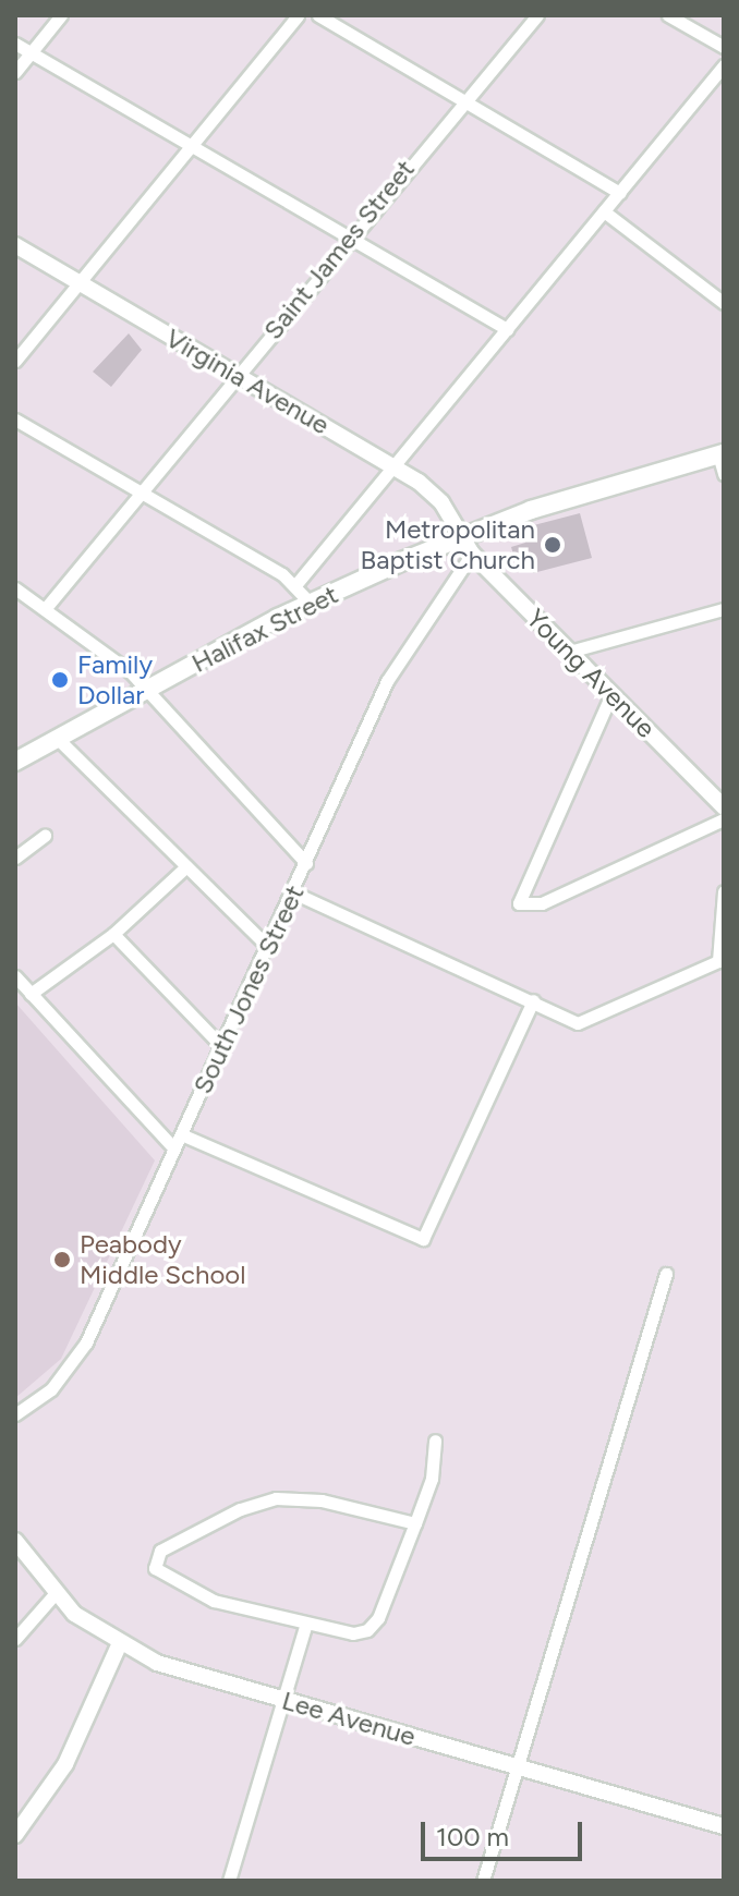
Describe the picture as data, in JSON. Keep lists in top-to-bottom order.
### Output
{
  "streets": {
    "main road": ["Halifax Street"],
    "street": [
      "Saint James Street",
      "Virginia Avenue",
      "Young Avenue",
      "South Jones Street",
      "Lee Avenue"
    ]
  },
  "crossings": [
    ["Saint James Street", "Virginia Avenue"],
    ["Virginia Avenue", "Halifax Street"],
    ["Virginia Avenue", "Young Avenue"],
    ["Halifax Street", "Young Avenue"],
    ["Young Avenue", "South Jones Street"]
  ],
  "places": ["Metropolitan Baptist Church", "Family Dollar", "Peabody Middle School"],
  "scale_bar": "100 m"
}
